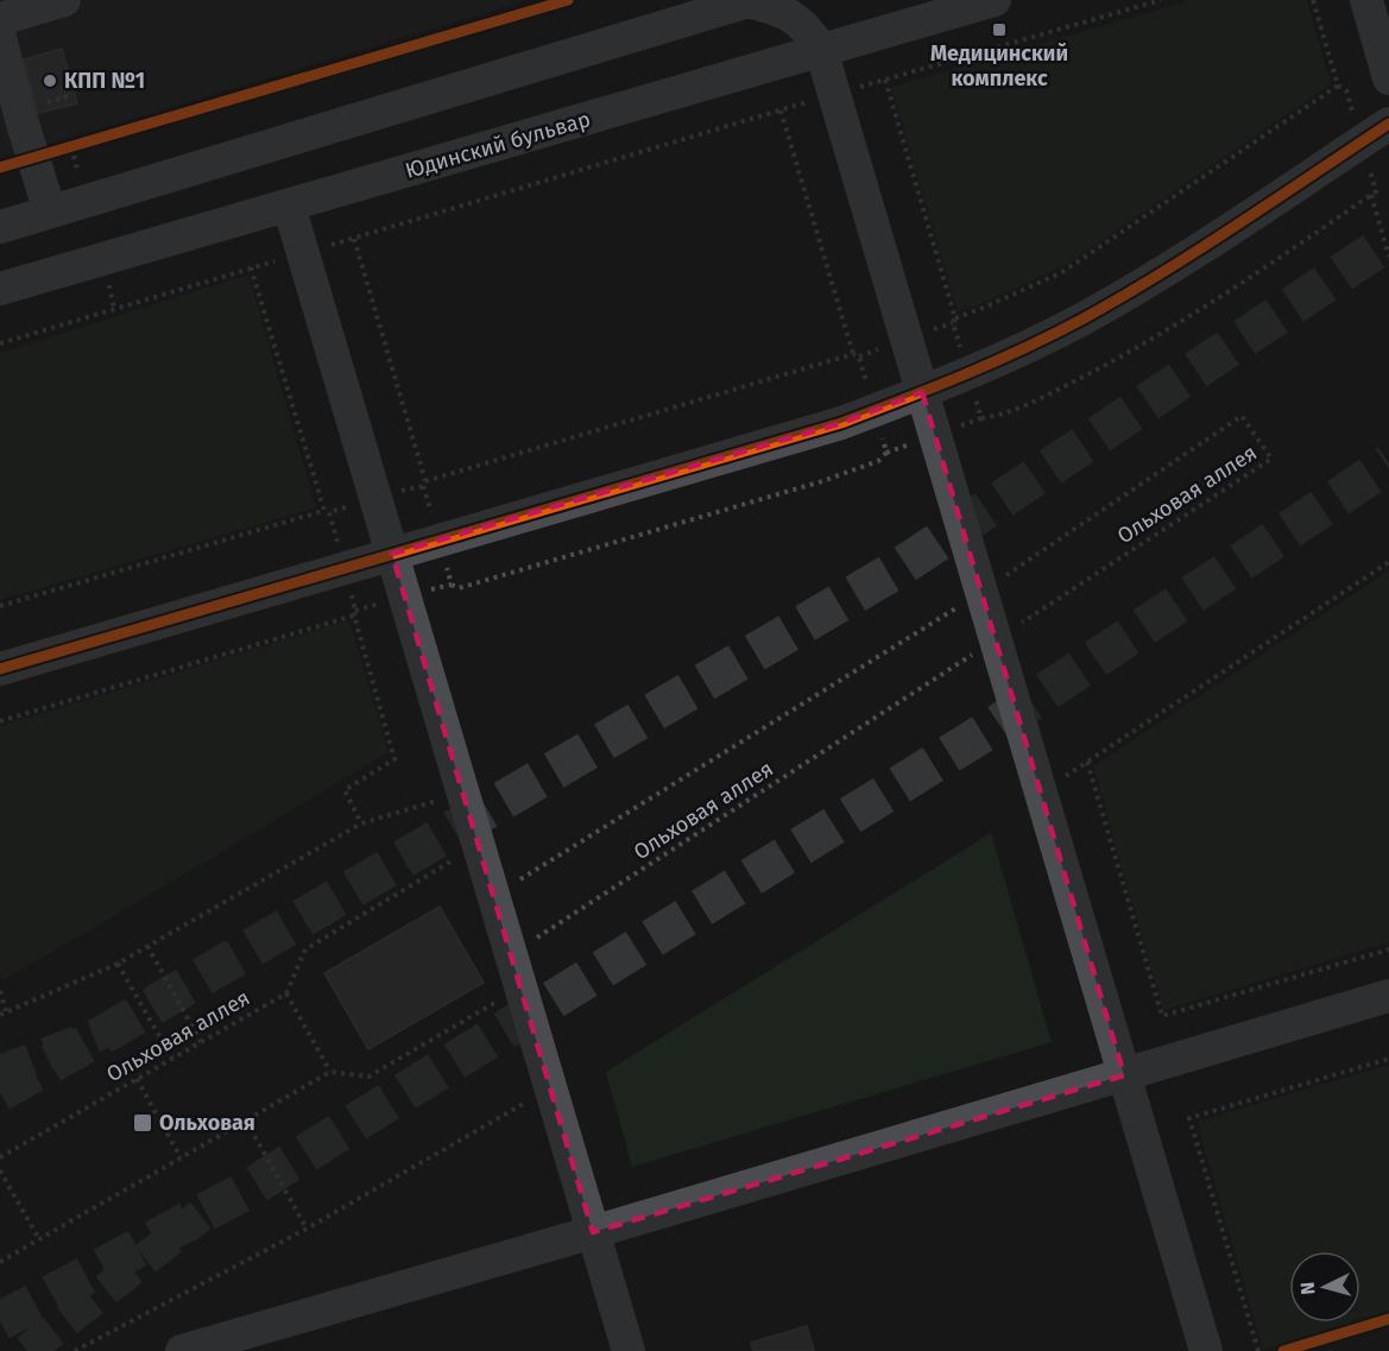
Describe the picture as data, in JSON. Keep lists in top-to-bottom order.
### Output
{
  "streets": {
    "street": ["Юдинский бульвар"],
    "path": ["Ольховая аллея"]
  },
  "places": {
    "transit": ["Медицинский комплекс", "Ольховая"],
    "other": ["КПП №1"]
  },
  "north": "left"
}
